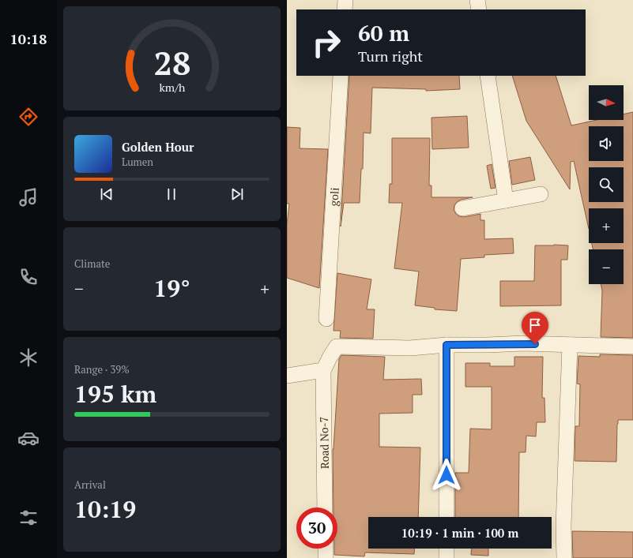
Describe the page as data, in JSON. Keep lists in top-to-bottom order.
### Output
{
  "streets": {
    "street": ["goli", "Road No-7"]
  },
  "north": "right",
  "page": {
    "tabs": "10:18",
    "turn": ["60 m", "Turn right"],
    "map_buttons": ["+", "−"],
    "song": ["Golden Hour", "Lumen"],
    "tile": [
      "Climate",
      ["Range · 39%", "195 km"],
      ["Arrival", "10:19"]
    ],
    "heat": ["−", "19°", "+"],
    "limit": "30",
    "trip": "10:19 · 1 min · 100 m",
    "gauge": ["28", "km/h"]
  }
}
